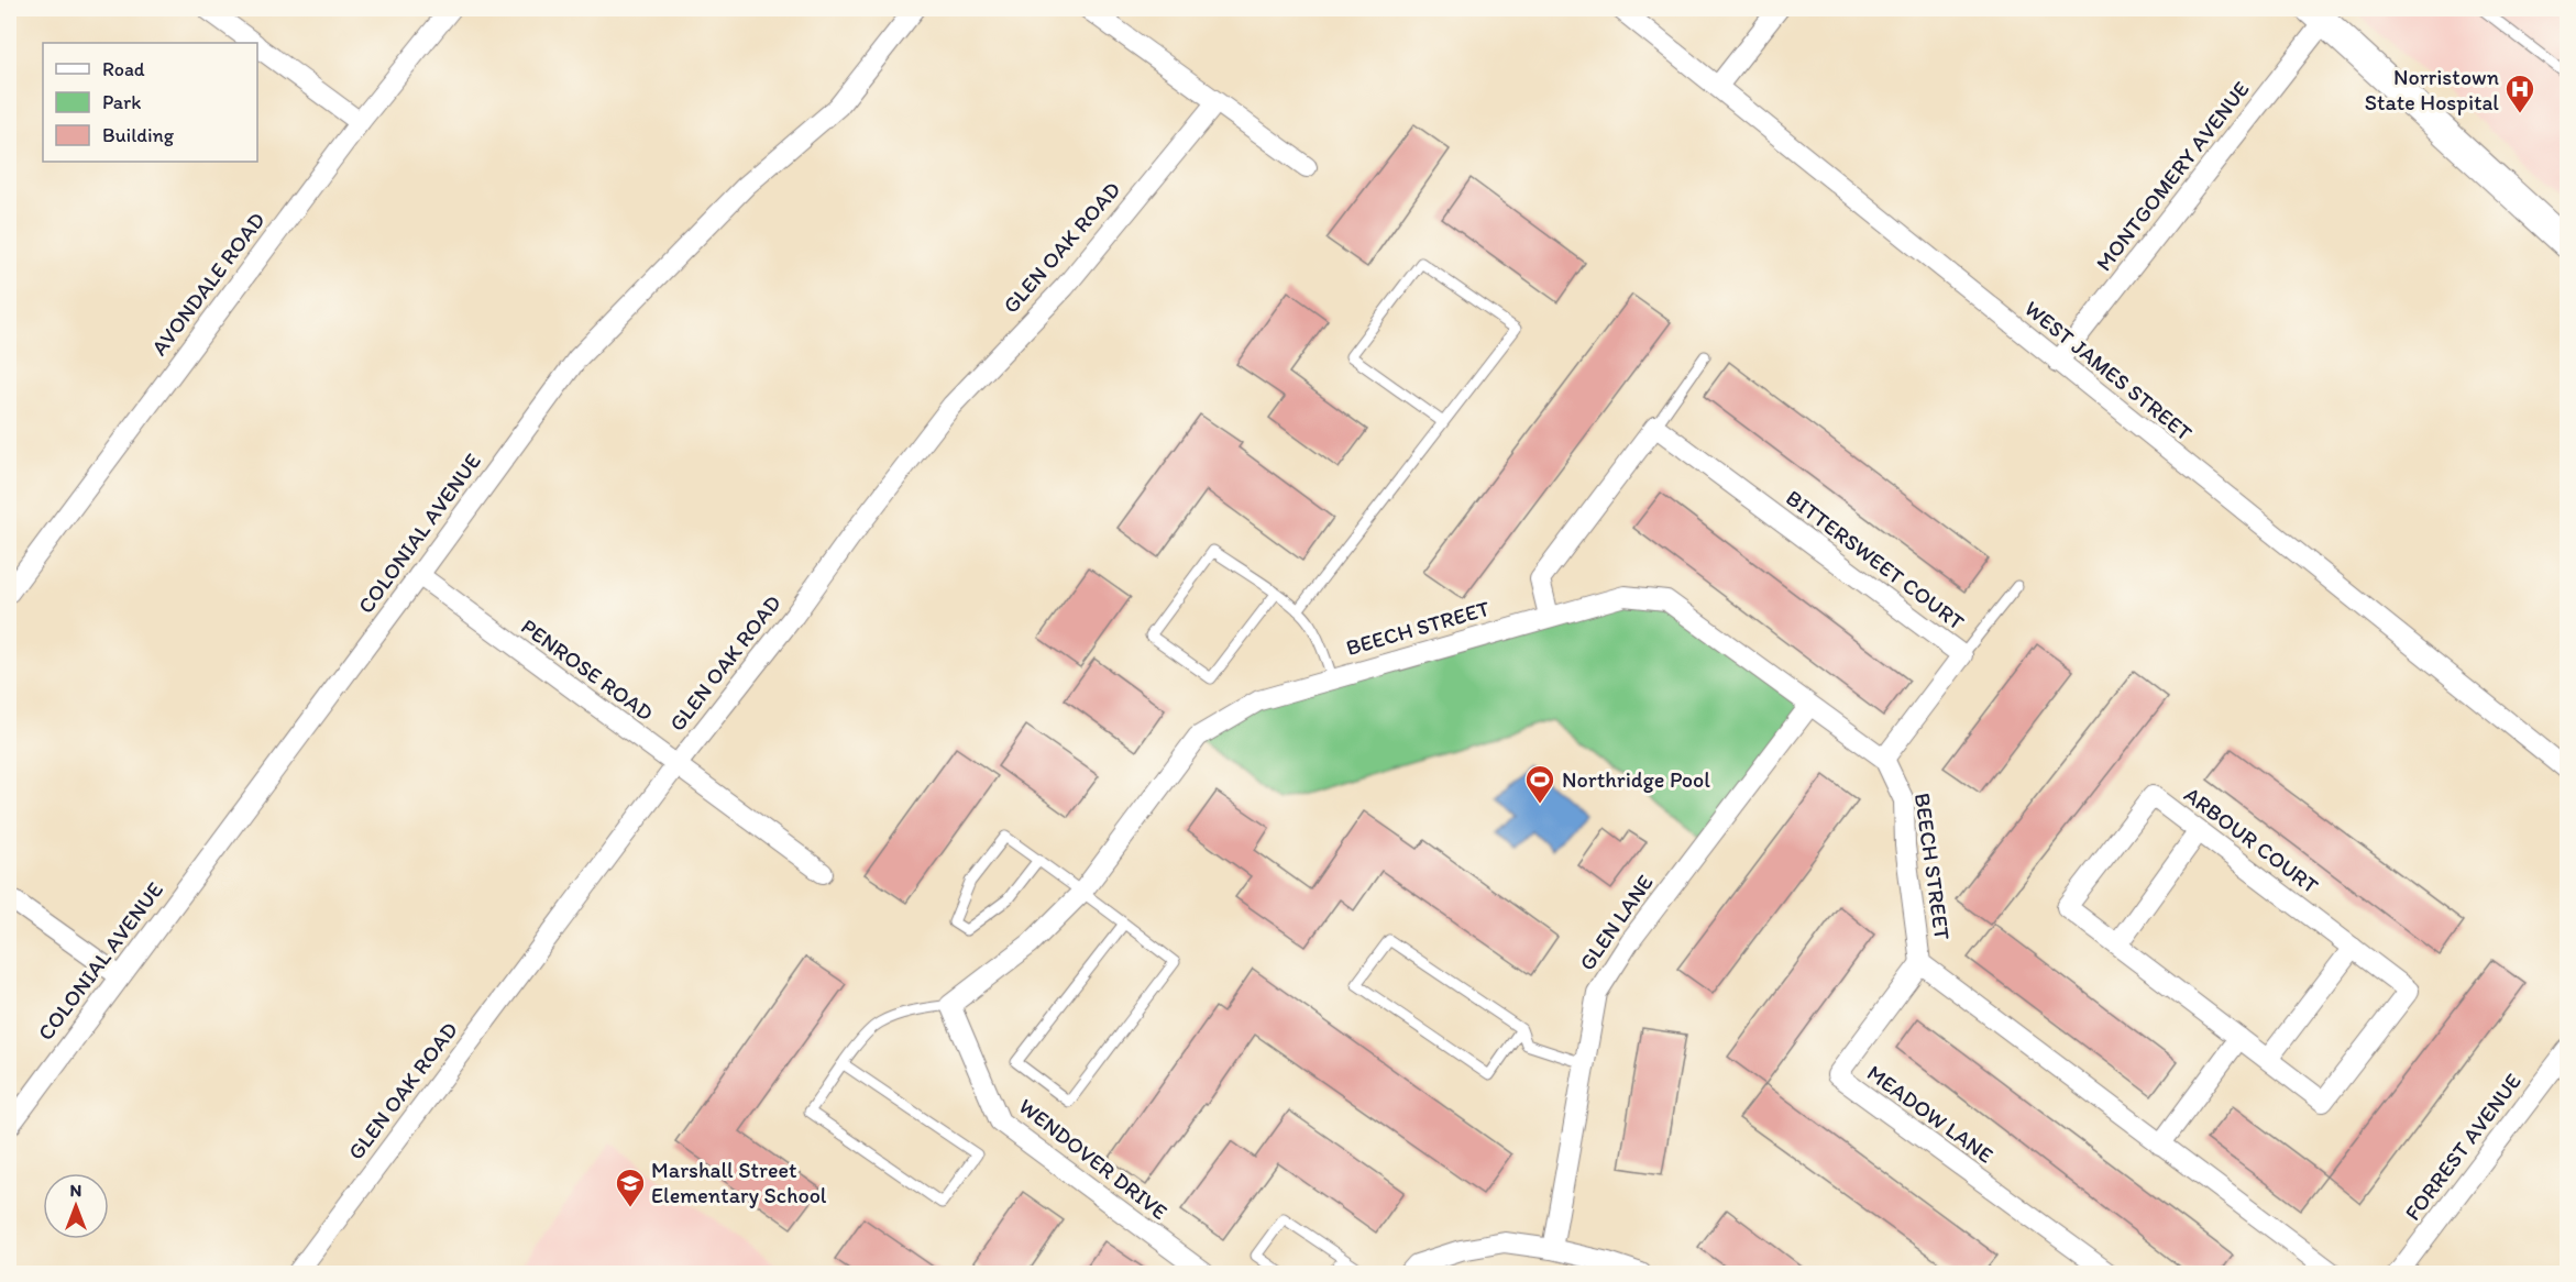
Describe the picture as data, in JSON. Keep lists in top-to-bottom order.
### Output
{
  "streets": {
    "street": [
      "MONTGOMERY AVENUE",
      "GLEN OAK ROAD",
      "AVONDALE ROAD",
      "WEST JAMES STREET",
      "COLONIAL AVENUE",
      "BITTERSWEET COURT",
      "BEECH STREET",
      "PENROSE ROAD",
      "ARBOUR COURT",
      "GLEN LANE",
      "MEADOW LANE",
      "FORREST AVENUE",
      "WENDOVER DRIVE"
    ]
  },
  "crossings": [
    ["MONTGOMERY AVENUE", "WEST JAMES STREET"],
    ["GLEN OAK ROAD", "PENROSE ROAD"],
    ["COLONIAL AVENUE", "PENROSE ROAD"],
    ["BITTERSWEET COURT", "BEECH STREET"],
    ["BEECH STREET", "GLEN LANE"],
    ["BEECH STREET", "MEADOW LANE"]
  ],
  "places": {
    "hospital": ["Norristown State Hospital"],
    "sports": ["Northridge Pool"],
    "school or university": ["Marshall Street Elementary School"]
  },
  "legend": ["Road", "Park", "Building"],
  "north": "top"
}
